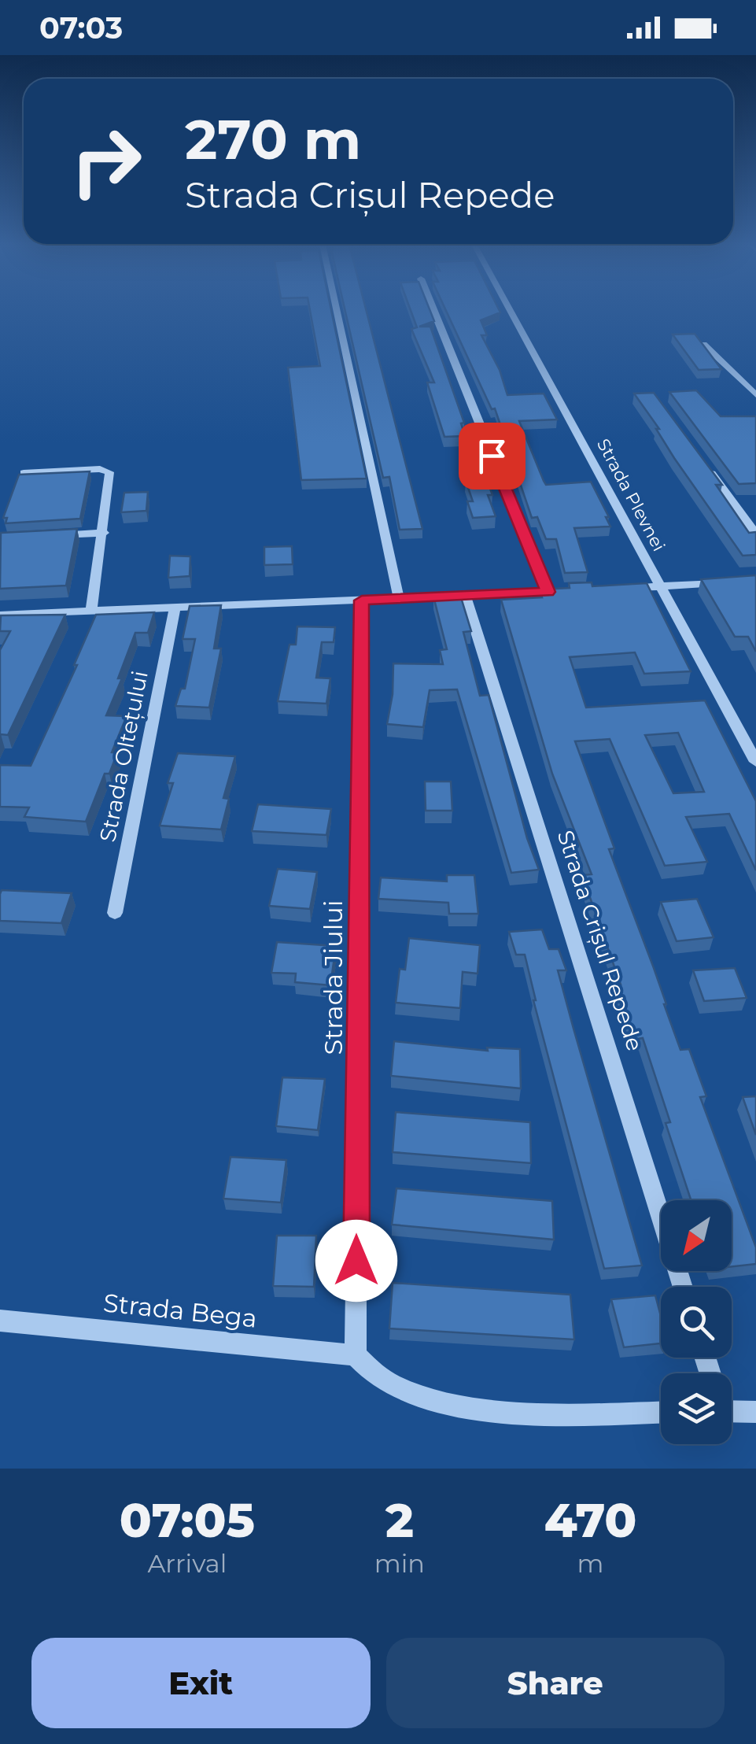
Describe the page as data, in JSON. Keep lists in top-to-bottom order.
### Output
{
  "streets": {
    "street": [
      "Strada Plevnei",
      "Strada Oltețului",
      "Strada Crișul Repede",
      "Strada Jiului",
      "Strada Bega"
    ]
  },
  "crossings": [
    ["Strada Jiului", "Strada Bega"]
  ],
  "north": "bottom left",
  "page": {
    "status": "07:03",
    "turn": ["270 m", "Strada Crișul Repede"],
    "eta": [
      "07:05",
      "Arrival",
      "2",
      "min",
      "470",
      "m"
    ],
    "buttons": ["Exit", "Share"]
  }
}
